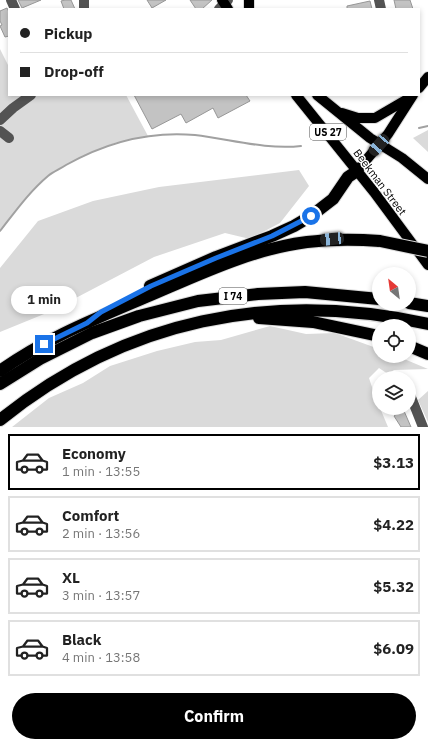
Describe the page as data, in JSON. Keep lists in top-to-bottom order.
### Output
{
  "streets": {
    "highway": ["I 74"],
    "main road": ["US 27", "Beekman Street"]
  },
  "north": "top left",
  "page": {
    "banner": ["Pickup", "Drop-off"],
    "bubble": "1 min",
    "list": [
      {
        "name": "Economy",
        "note": "1 min · 13:55",
        "value": "$3.13"
      },
      {
        "name": "Comfort",
        "note": "2 min · 13:56",
        "value": "$4.22"
      },
      {
        "name": "XL",
        "note": "3 min · 13:57",
        "value": "$5.32"
      },
      {
        "name": "Black",
        "note": "4 min · 13:58",
        "value": "$6.09"
      }
    ],
    "buttons": "Confirm"
  }
}
